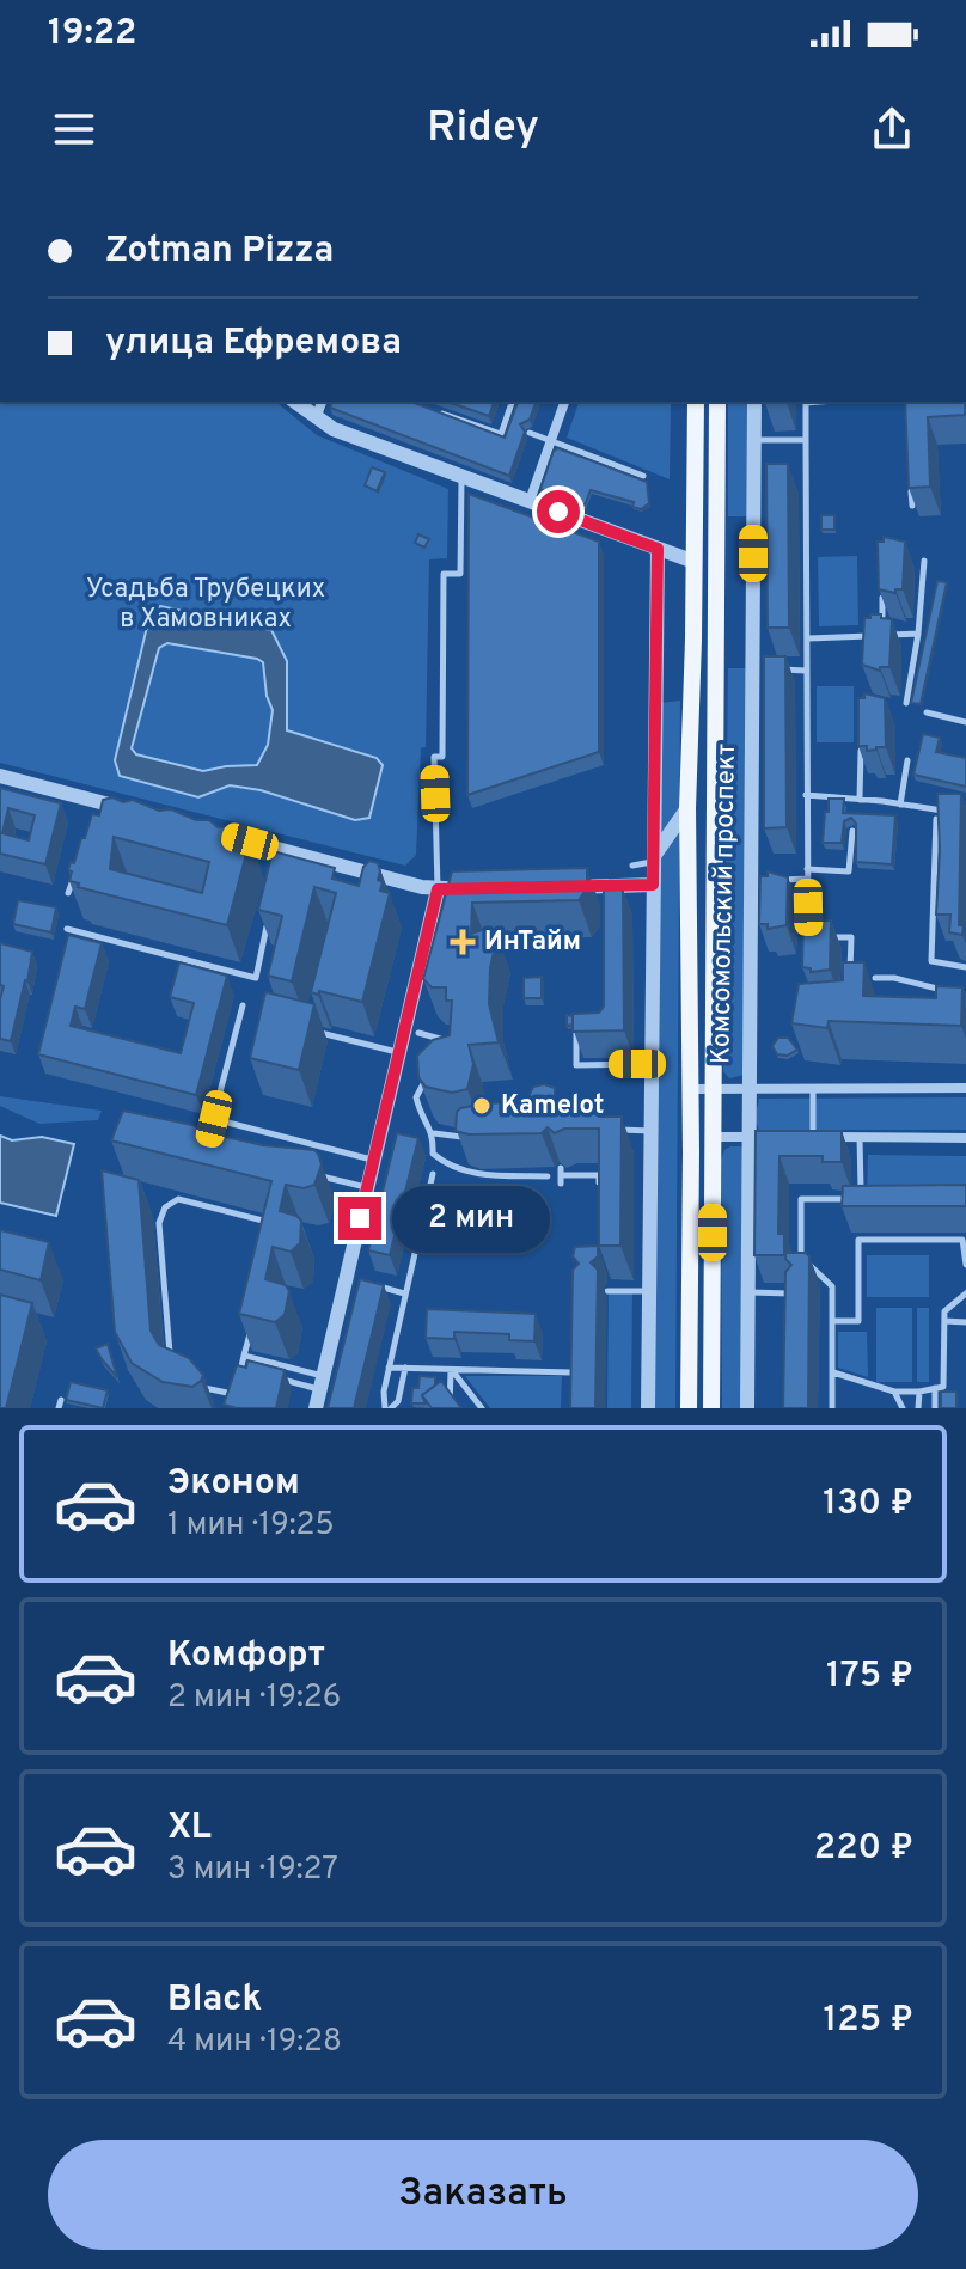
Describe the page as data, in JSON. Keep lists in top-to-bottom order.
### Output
{
  "streets": {
    "main road": ["Комсомольский проспект"]
  },
  "parks": ["Усадьба Трубецких в Хамовниках"],
  "places": {
    "health": ["ИнТайм"],
    "other": ["Kamelot"]
  },
  "page": {
    "status": "19:22",
    "header": "Ridey",
    "banner": ["Zotman Pizza", "улица Ефремова"],
    "bubble": "2 мин",
    "list": [
      {
        "name": "Эконом",
        "note": "1 мин · 19:25",
        "value": "130 ₽"
      },
      {
        "name": "Комфорт",
        "note": "2 мин · 19:26",
        "value": "175 ₽"
      },
      {
        "name": "XL",
        "note": "3 мин · 19:27",
        "value": "220 ₽"
      },
      {
        "name": "Black",
        "note": "4 мин · 19:28",
        "value": "125 ₽"
      }
    ],
    "buttons": "Заказать"
  }
}
